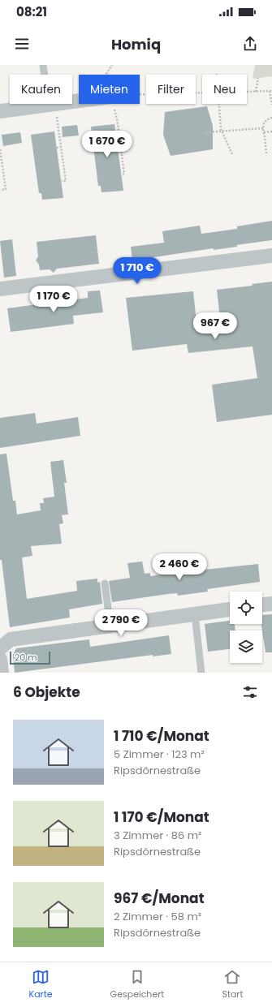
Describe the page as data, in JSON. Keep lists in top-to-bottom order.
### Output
{
  "scale_bar": "20 m",
  "page": {
    "status": "08:21",
    "header": "Homiq",
    "chip": [
      "Kaufen",
      "Mieten",
      "Filter",
      "Neu"
    ],
    "price": [
      "1 670 €",
      "1 710 €",
      "1 170 €",
      "967 €",
      "2 460 €",
      "2 790 €"
    ],
    "scale": "20 m",
    "heading": "6 Objekte",
    "list": [
      {
        "name": "1 710 €/Monat",
        "note": "5 Zimmer · 123 m² · Ripsdörnestraße"
      },
      {
        "name": "1 170 €/Monat",
        "note": "3 Zimmer · 86 m² · Ripsdörnestraße"
      },
      {
        "name": "967 €/Monat",
        "note": "2 Zimmer · 58 m² · Ripsdörnestraße"
      }
    ],
    "tabs": ["Karte", "Gespeichert", "Start"]
  }
}
